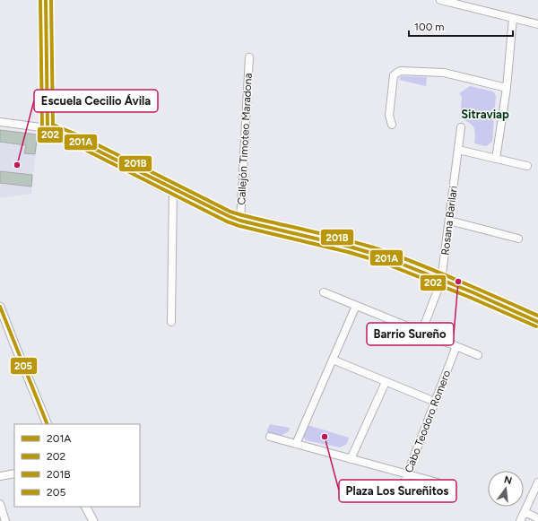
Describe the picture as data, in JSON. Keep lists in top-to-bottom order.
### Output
{
  "streets": {
    "street": ["Callejón Timoteo Maradona", "Rosana Barilari", "Cabo Teodoro Romero"]
  },
  "districts": ["Sitraviap"],
  "places": ["Escuela Cecilio Ávila", "Barrio Sureño", "Plaza Los Sureñitos"],
  "lines": [
    "transit line 201A",
    "transit line 202",
    "transit line 201B",
    "transit line 205"
  ],
  "legend": [
    "201A",
    "202",
    "201B",
    "205"
  ],
  "scale_bar": "100 m",
  "north": "top"
}
